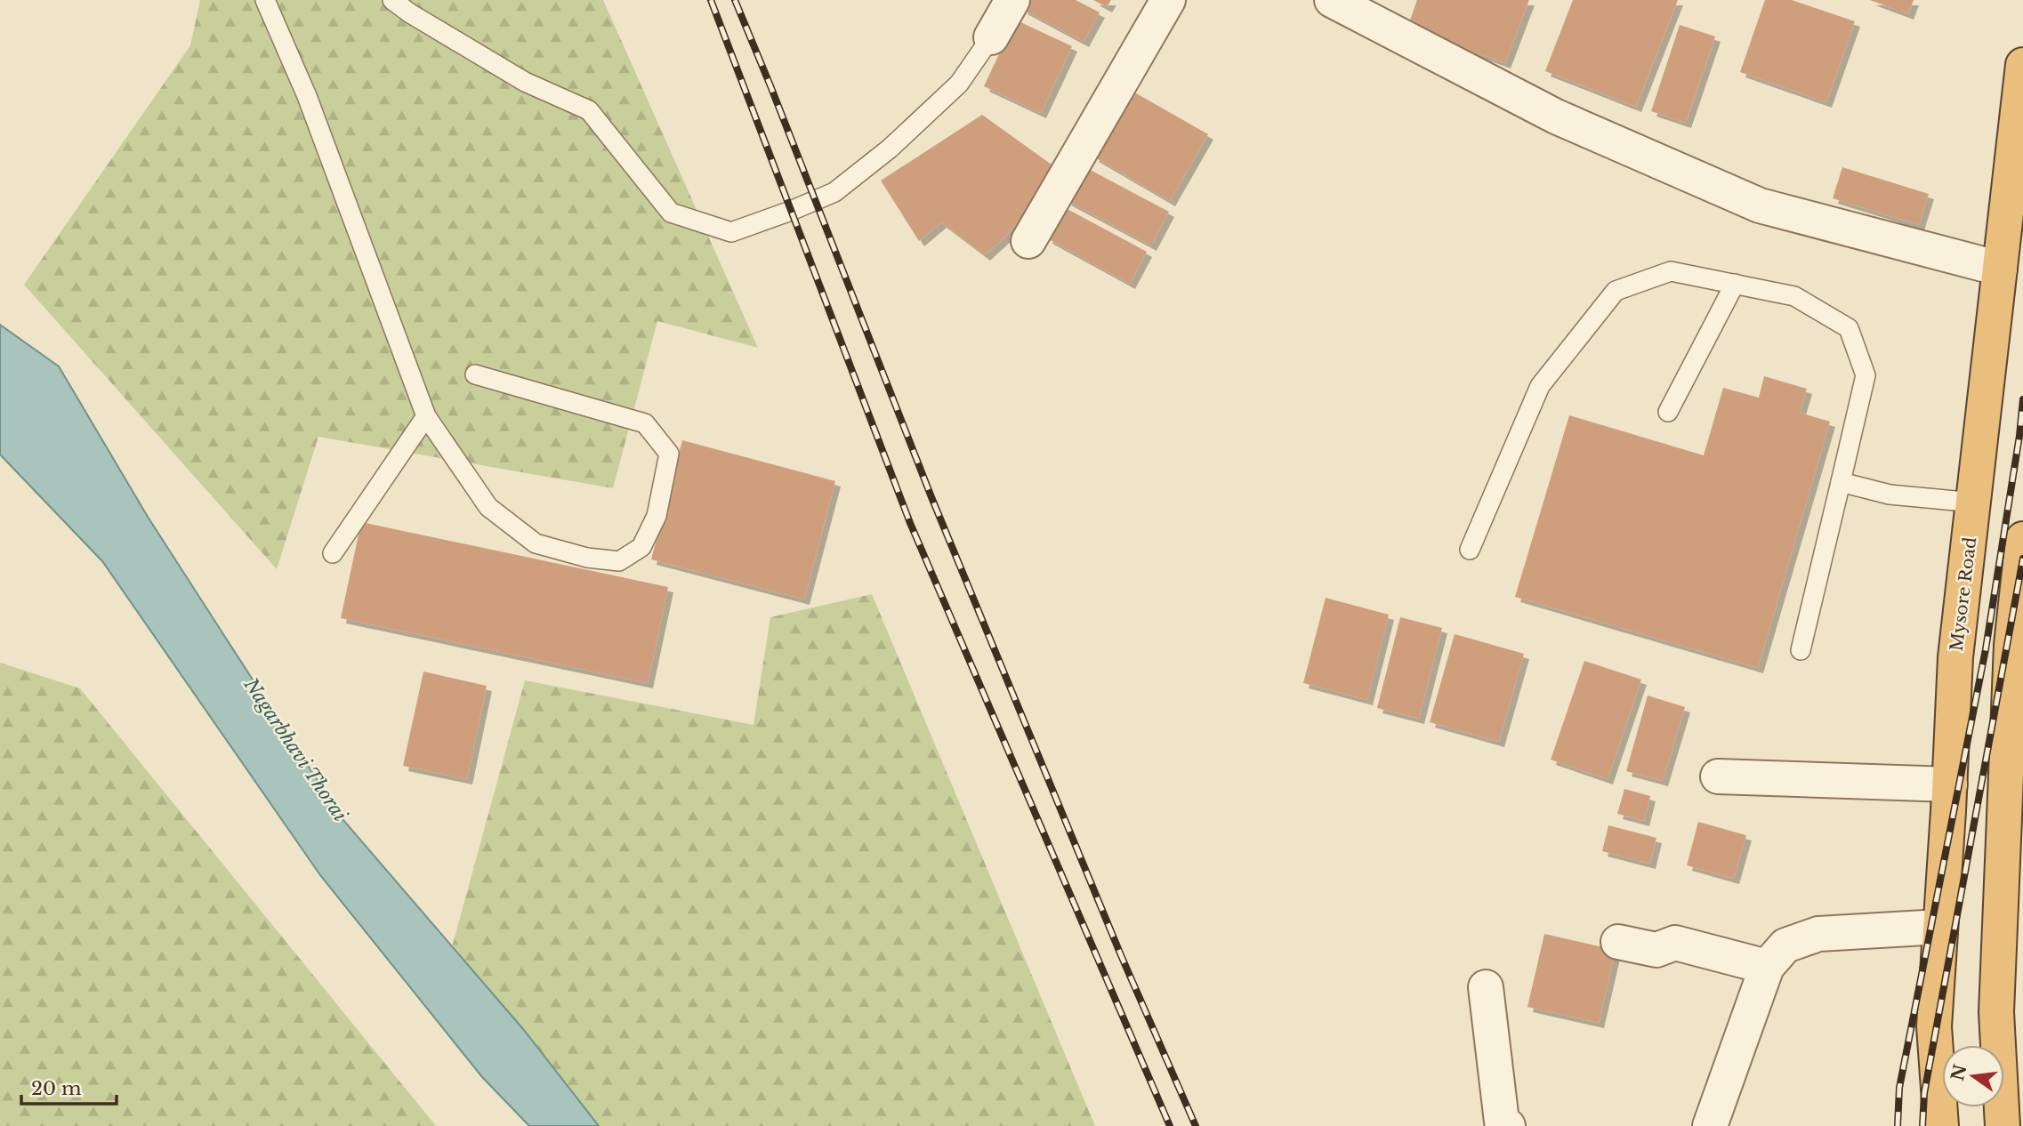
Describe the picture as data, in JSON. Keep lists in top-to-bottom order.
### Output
{
  "streets": {
    "highway": ["Mysore Road"]
  },
  "water": ["Nagarbhavi Thorai"],
  "scale_bar": "20 m",
  "north": "left"
}
